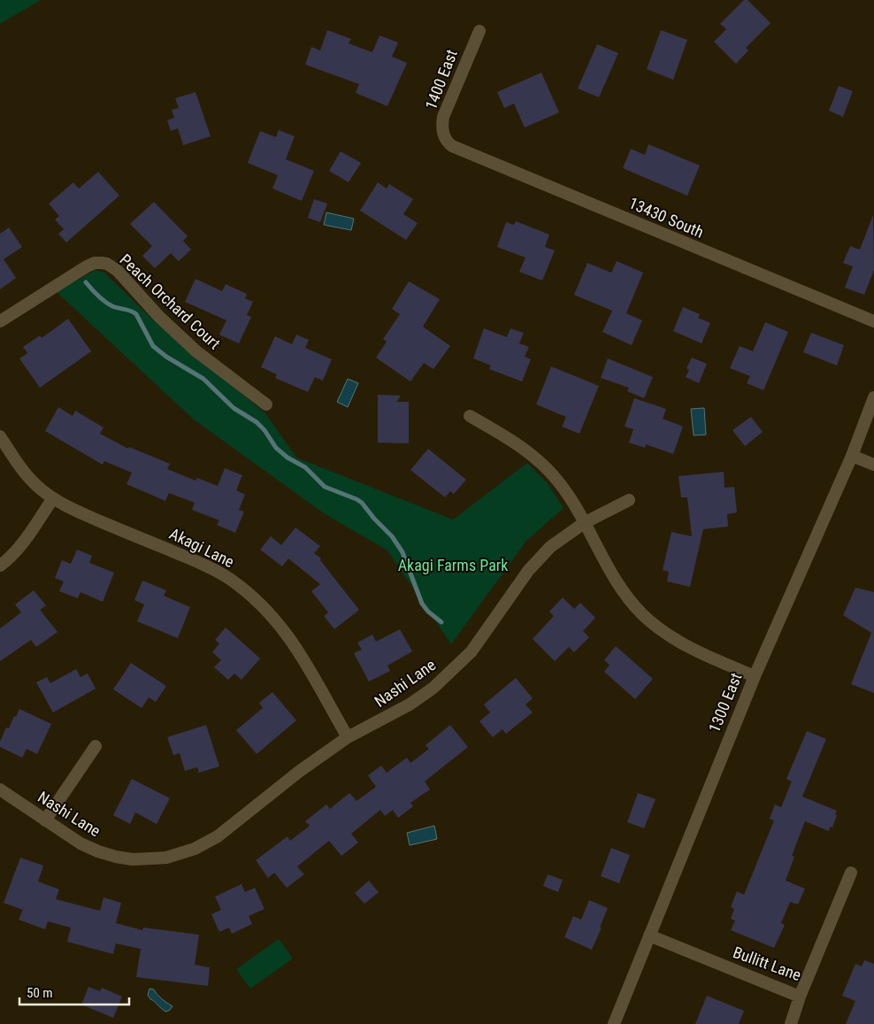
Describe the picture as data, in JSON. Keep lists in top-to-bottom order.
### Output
{
  "streets": {
    "street": [
      "1400 East",
      "13430 South",
      "Peach Orchard Court",
      "Akagi Lane",
      "Nashi Lane",
      "1300 East",
      "Bullitt Lane"
    ]
  },
  "crossings": [
    ["1400 East", "13430 South"],
    ["Akagi Lane", "Nashi Lane"],
    ["1300 East", "Bullitt Lane"]
  ],
  "parks": ["Akagi Farms Park"],
  "scale_bar": "50 m"
}
